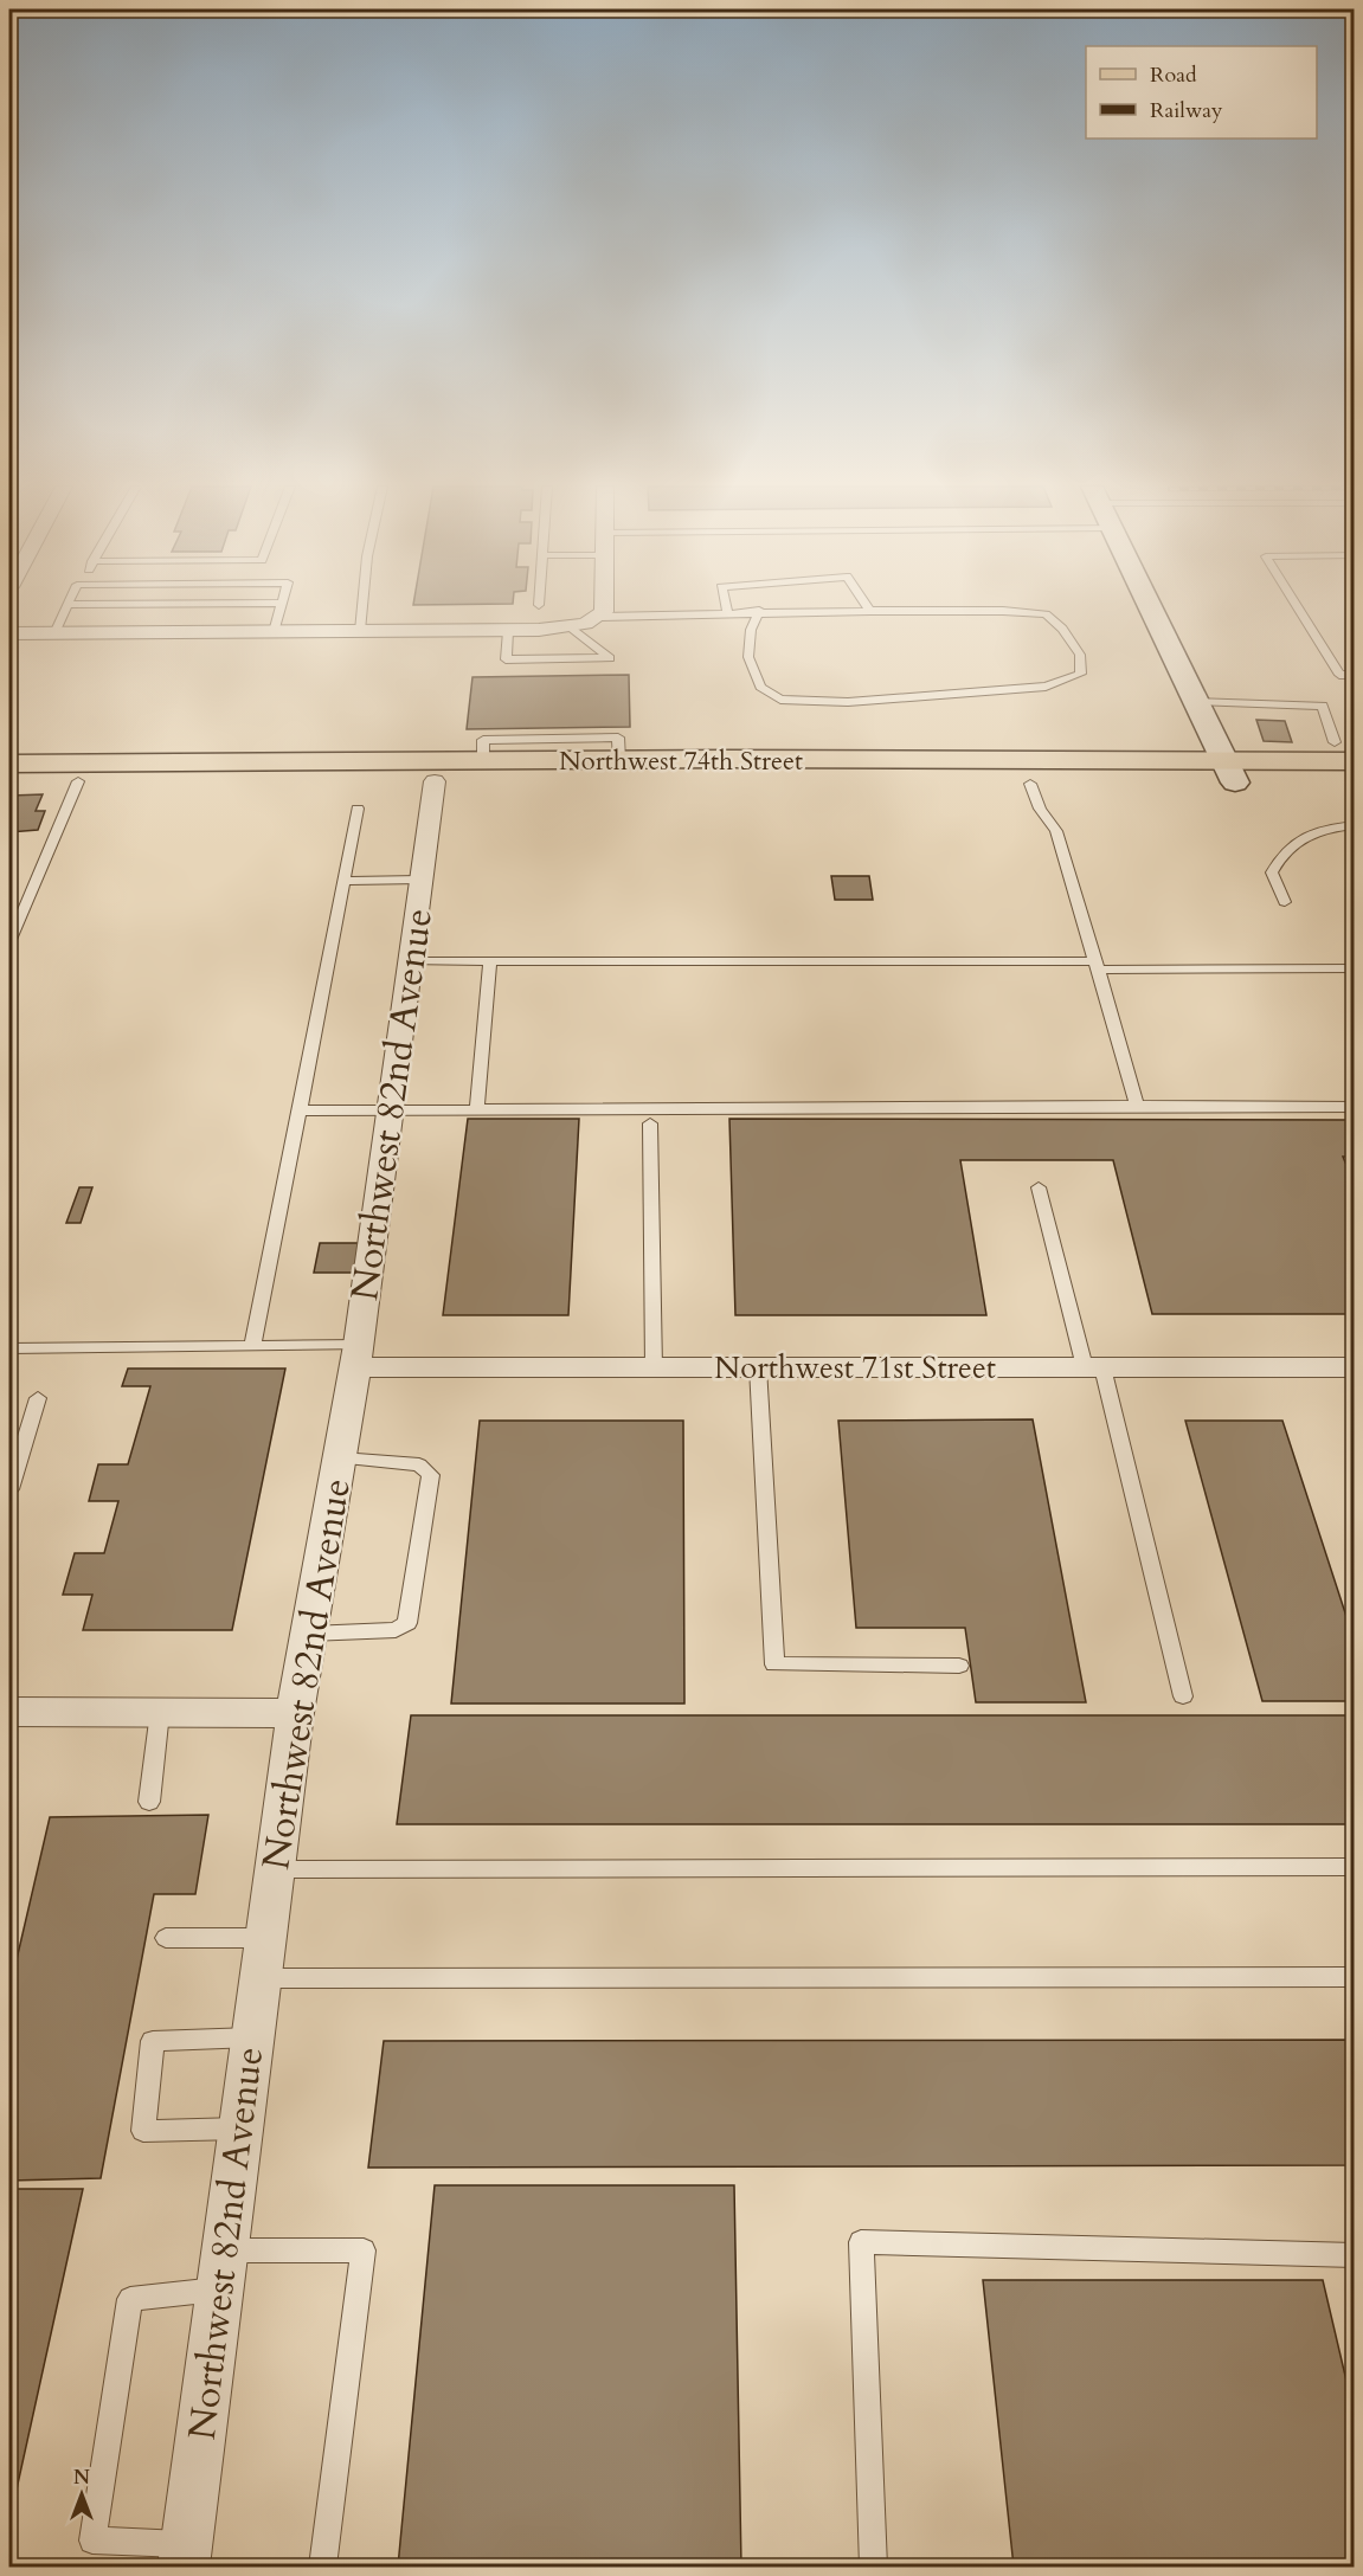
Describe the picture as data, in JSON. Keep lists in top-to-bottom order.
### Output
{
  "streets": {
    "main road": ["Northwest 74th Street"],
    "street": ["Northwest 82nd Avenue", "Northwest 71st Street"]
  },
  "crossings": [
    ["Northwest 74th Street", "Northwest 82nd Avenue"],
    ["Northwest 82nd Avenue", "Northwest 71st Street"]
  ],
  "legend": ["Road", "Railway"],
  "north": "top"
}
